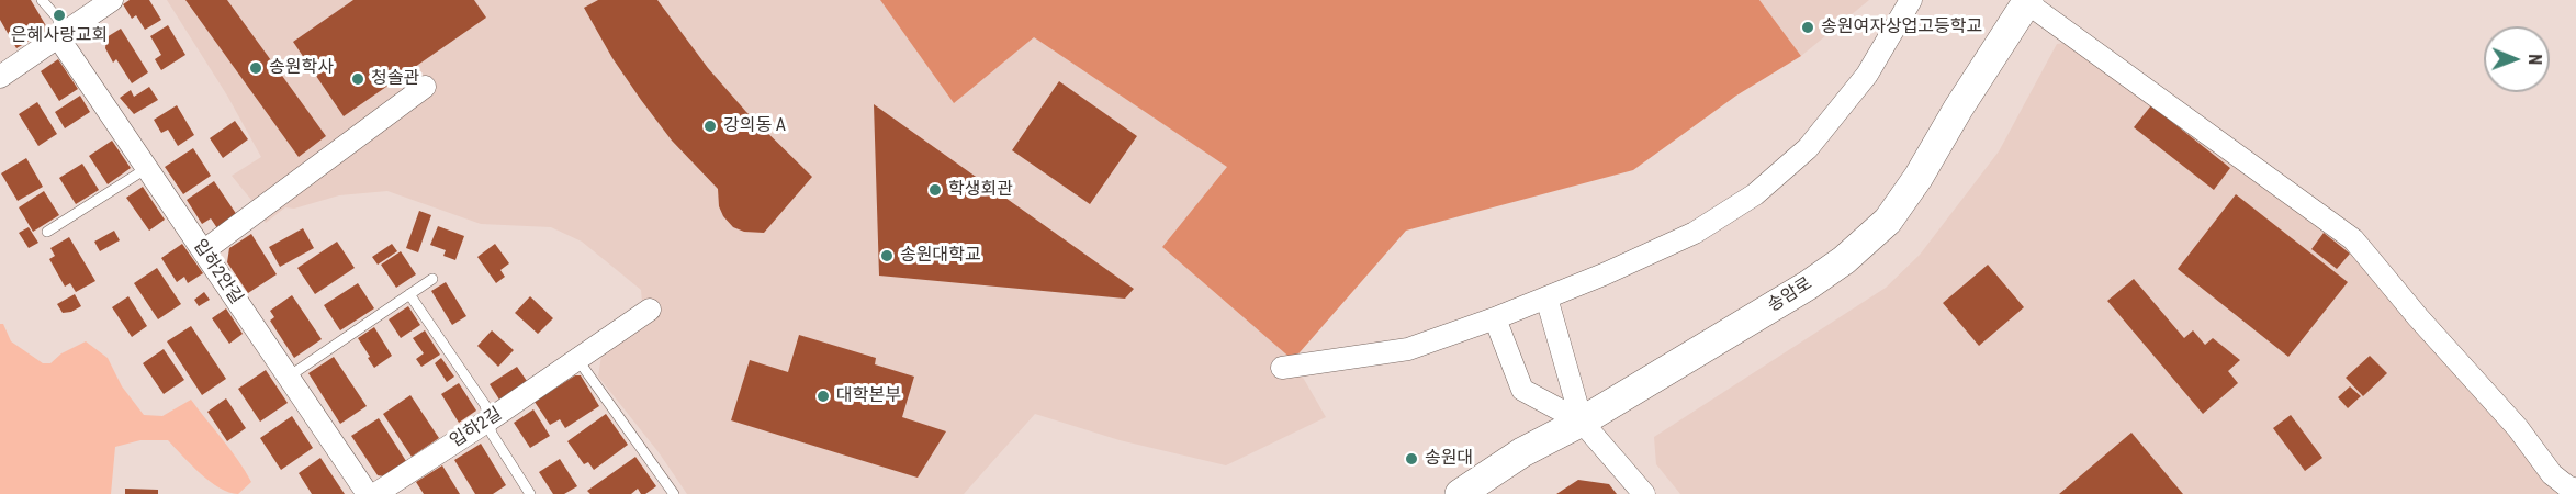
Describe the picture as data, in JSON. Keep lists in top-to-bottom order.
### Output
{
  "streets": {
    "main road": ["송암로"],
    "street": ["입하2안길", "입하2길"]
  },
  "places": [
    "은혜사랑교회",
    "송원여자상업고등학교",
    "송원학사",
    "청솔관",
    "강의동 A",
    "학생회관",
    "송원대학교",
    "대학본부",
    "송원대"
  ],
  "north": "right"
}
